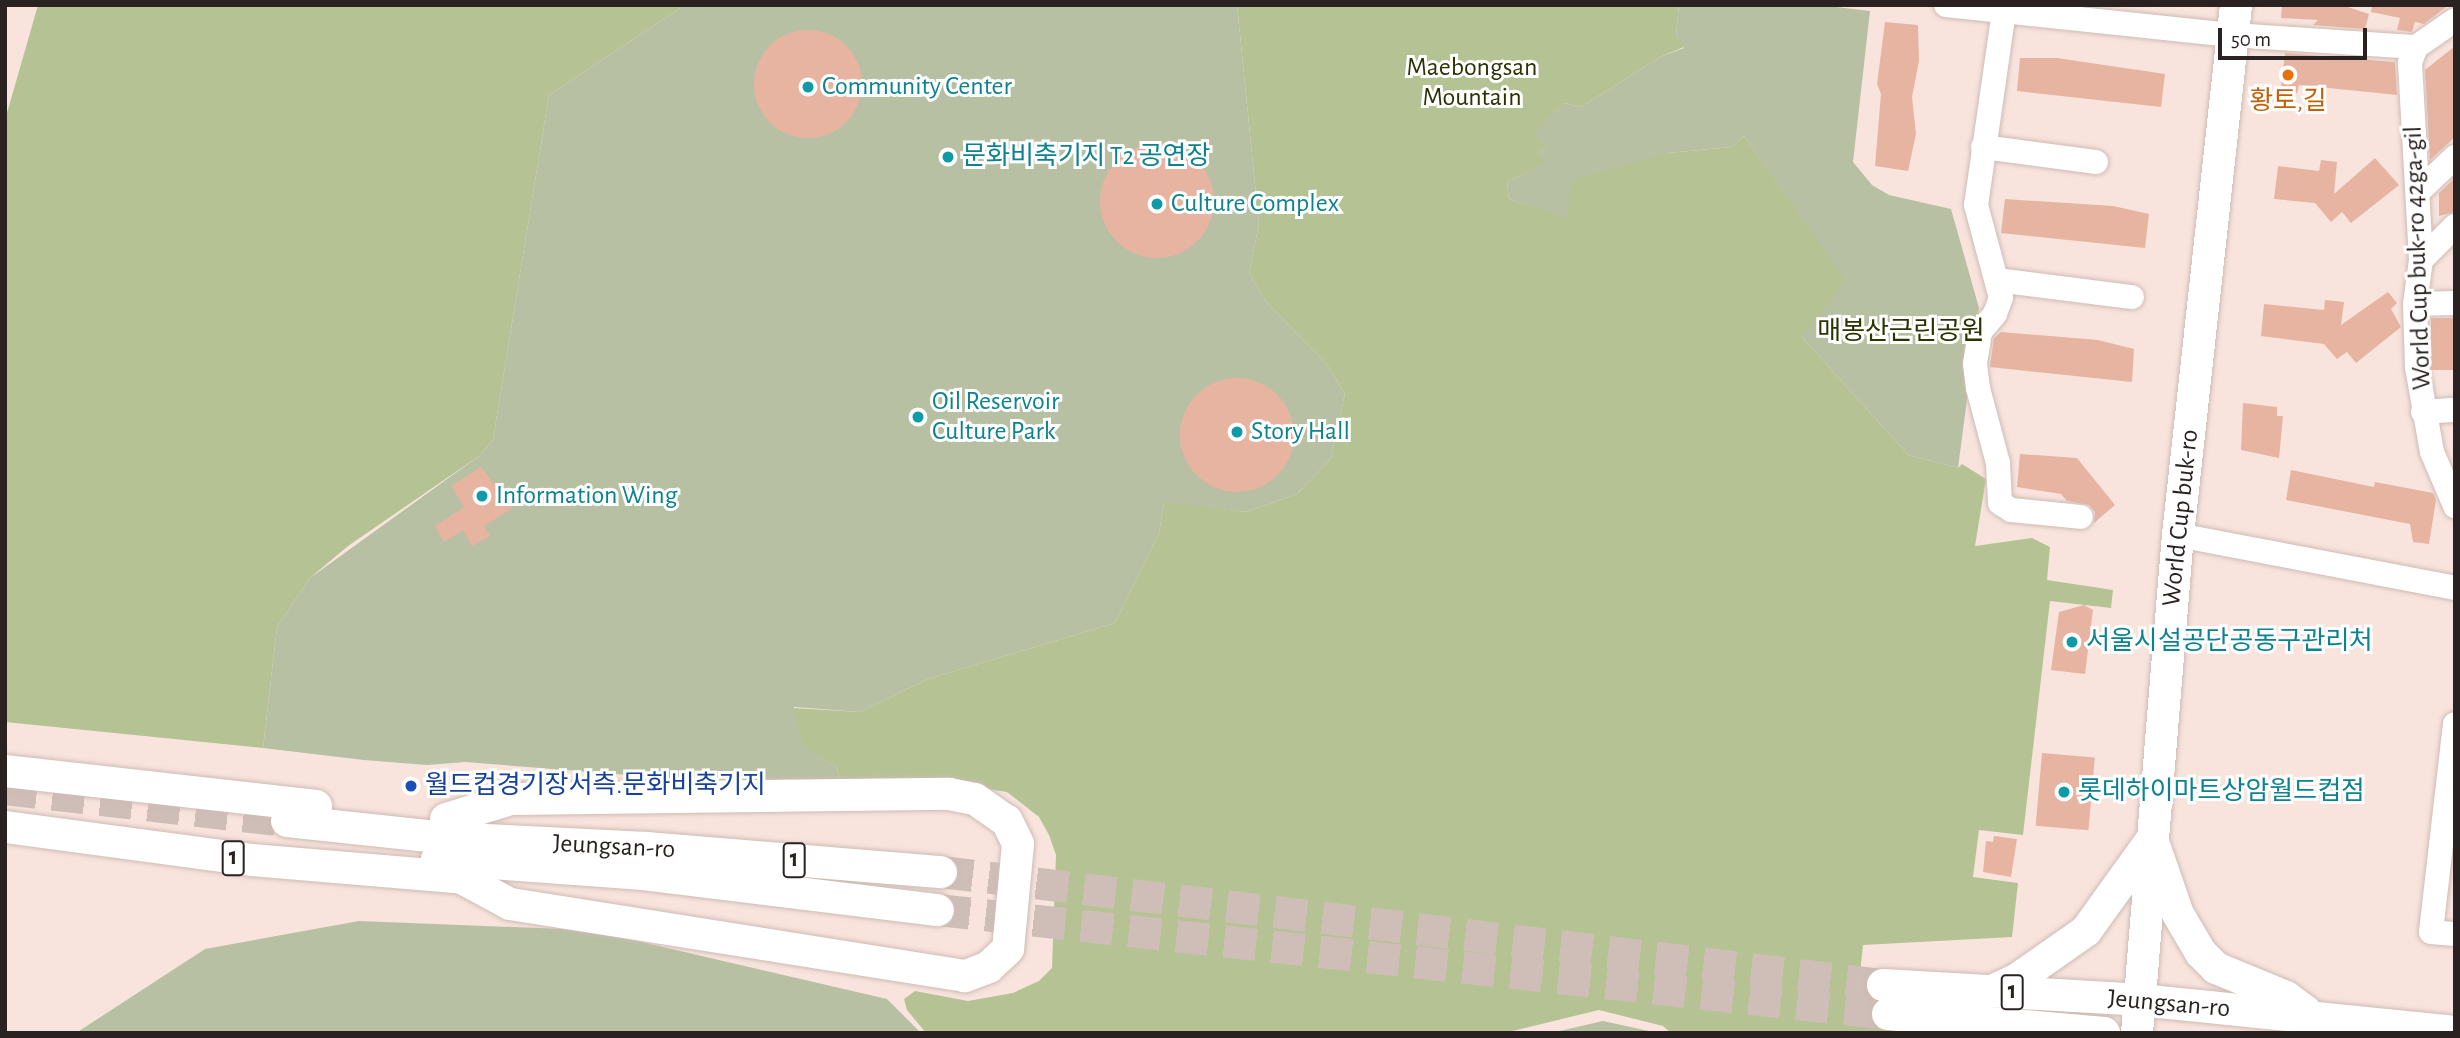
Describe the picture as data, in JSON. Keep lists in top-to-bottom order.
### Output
{
  "streets": {
    "main road": ["World Cup buk-ro", "Jeungsan-ro", "1"],
    "street": ["World Cup buk-ro 42ga-gil"]
  },
  "crossings": [
    ["World Cup buk-ro", "Jeungsan-ro"],
    ["Jeungsan-ro", "1"]
  ],
  "parks": ["Maebongsan Mountain", "매봉산근린공원"],
  "places": [
    "황토,길",
    "Community Center",
    "문화비축기지 T2 공연장",
    "Culture Complex",
    "Oil Reservoir Culture Park",
    "Story Hall",
    "Information Wing",
    "서울시설공단공동구관리처",
    "월드컵경기장서측.문화비축기지",
    "롯데하이마트상암월드컵점"
  ],
  "scale_bar": "50 m"
}
